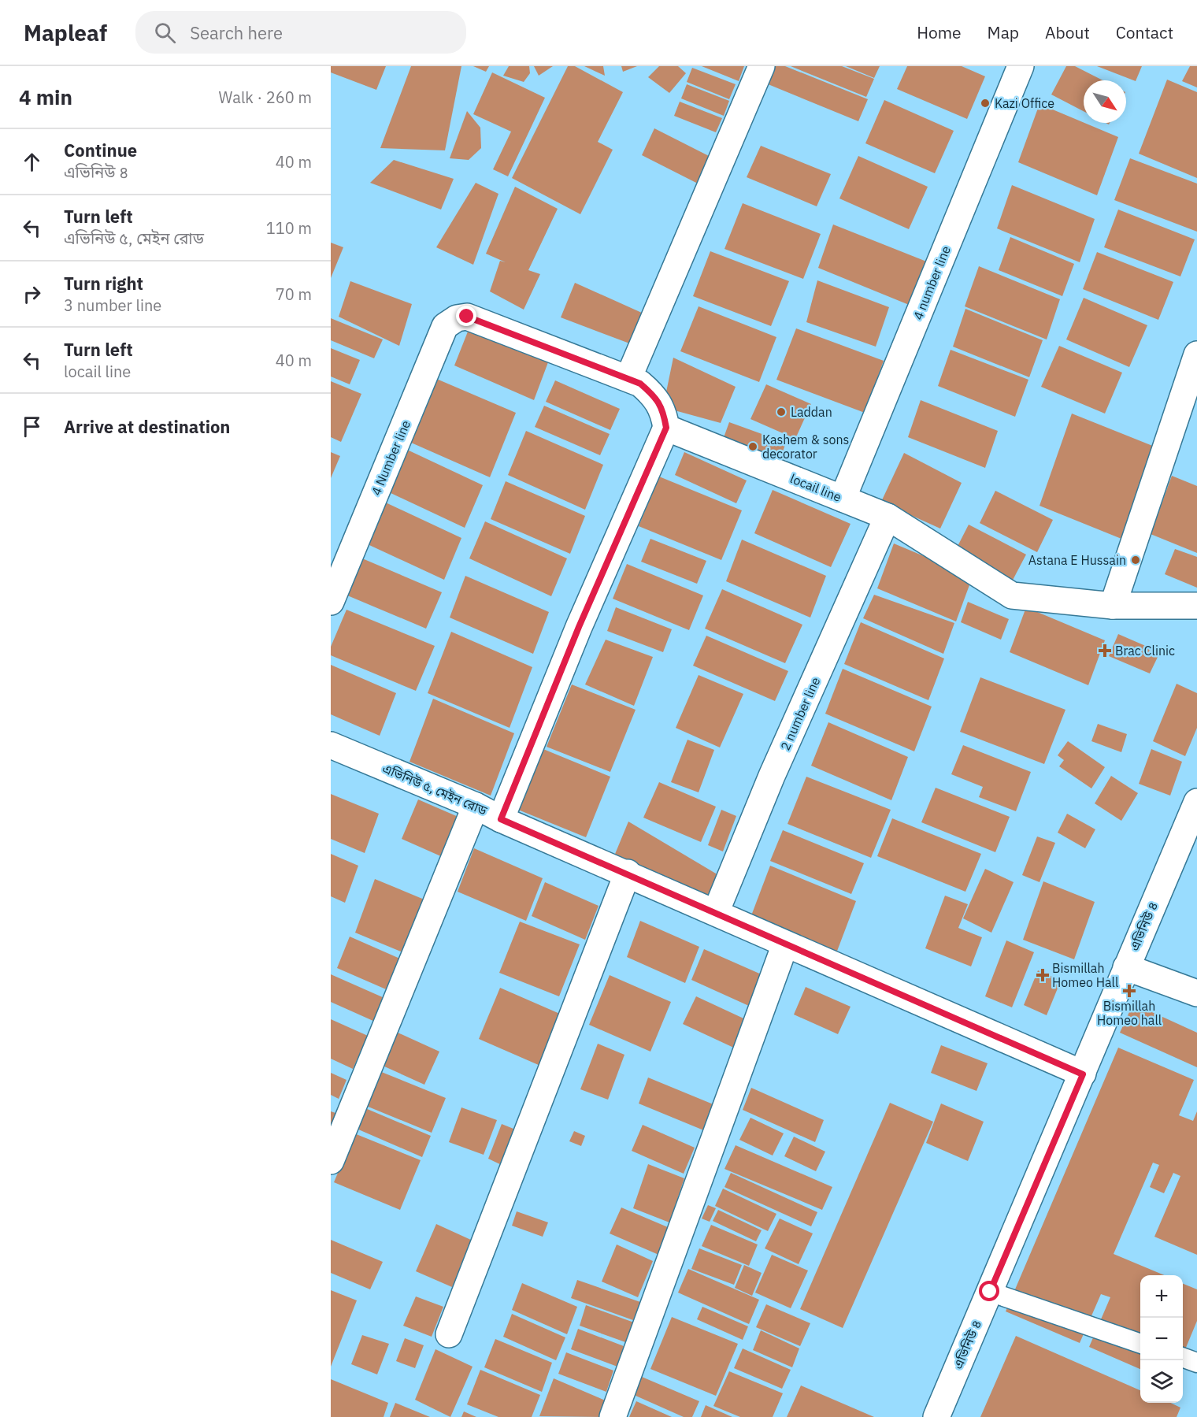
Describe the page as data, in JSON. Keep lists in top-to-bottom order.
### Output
{
  "streets": {
    "street": [
      "4 number line",
      "4 Number line",
      "locail line",
      "2 number line",
      "এভিনিউ ৫, মেইন রোড",
      "এভিনিউ ৪"
    ]
  },
  "crossings": [
    ["4 number line", "locail line"],
    ["locail line", "2 number line"],
    ["2 number line", "এভিনিউ ৫, মেইন রোড"],
    ["এভিনিউ ৫, মেইন রোড", "এভিনিউ ৪"]
  ],
  "places": {
    "other": [
      "Kazi Office",
      "Laddan",
      "Kashem & sons decorator",
      "Astana E Hussain"
    ],
    "health": ["Brac Clinic", "Bismillah Homeo Hall", "Bismillah Homeo hall"]
  },
  "north": "bottom right",
  "page": {
    "header": "Mapleaf",
    "search": "Search here",
    "nav": [
      "Home",
      "Map",
      "About",
      "Contact"
    ],
    "heading": ["4 min", "Walk · 260 m"],
    "list": [
      ["Continue", "এভিনিউ ৪", "40 m"],
      ["Turn left", "এভিনিউ ৫, মেইন রোড", "110 m"],
      ["Turn right", "3 number line", "70 m"],
      ["Turn left", "locail line", "40 m"],
      "Arrive at destination"
    ],
    "map_buttons": ["+", "−"]
  }
}
